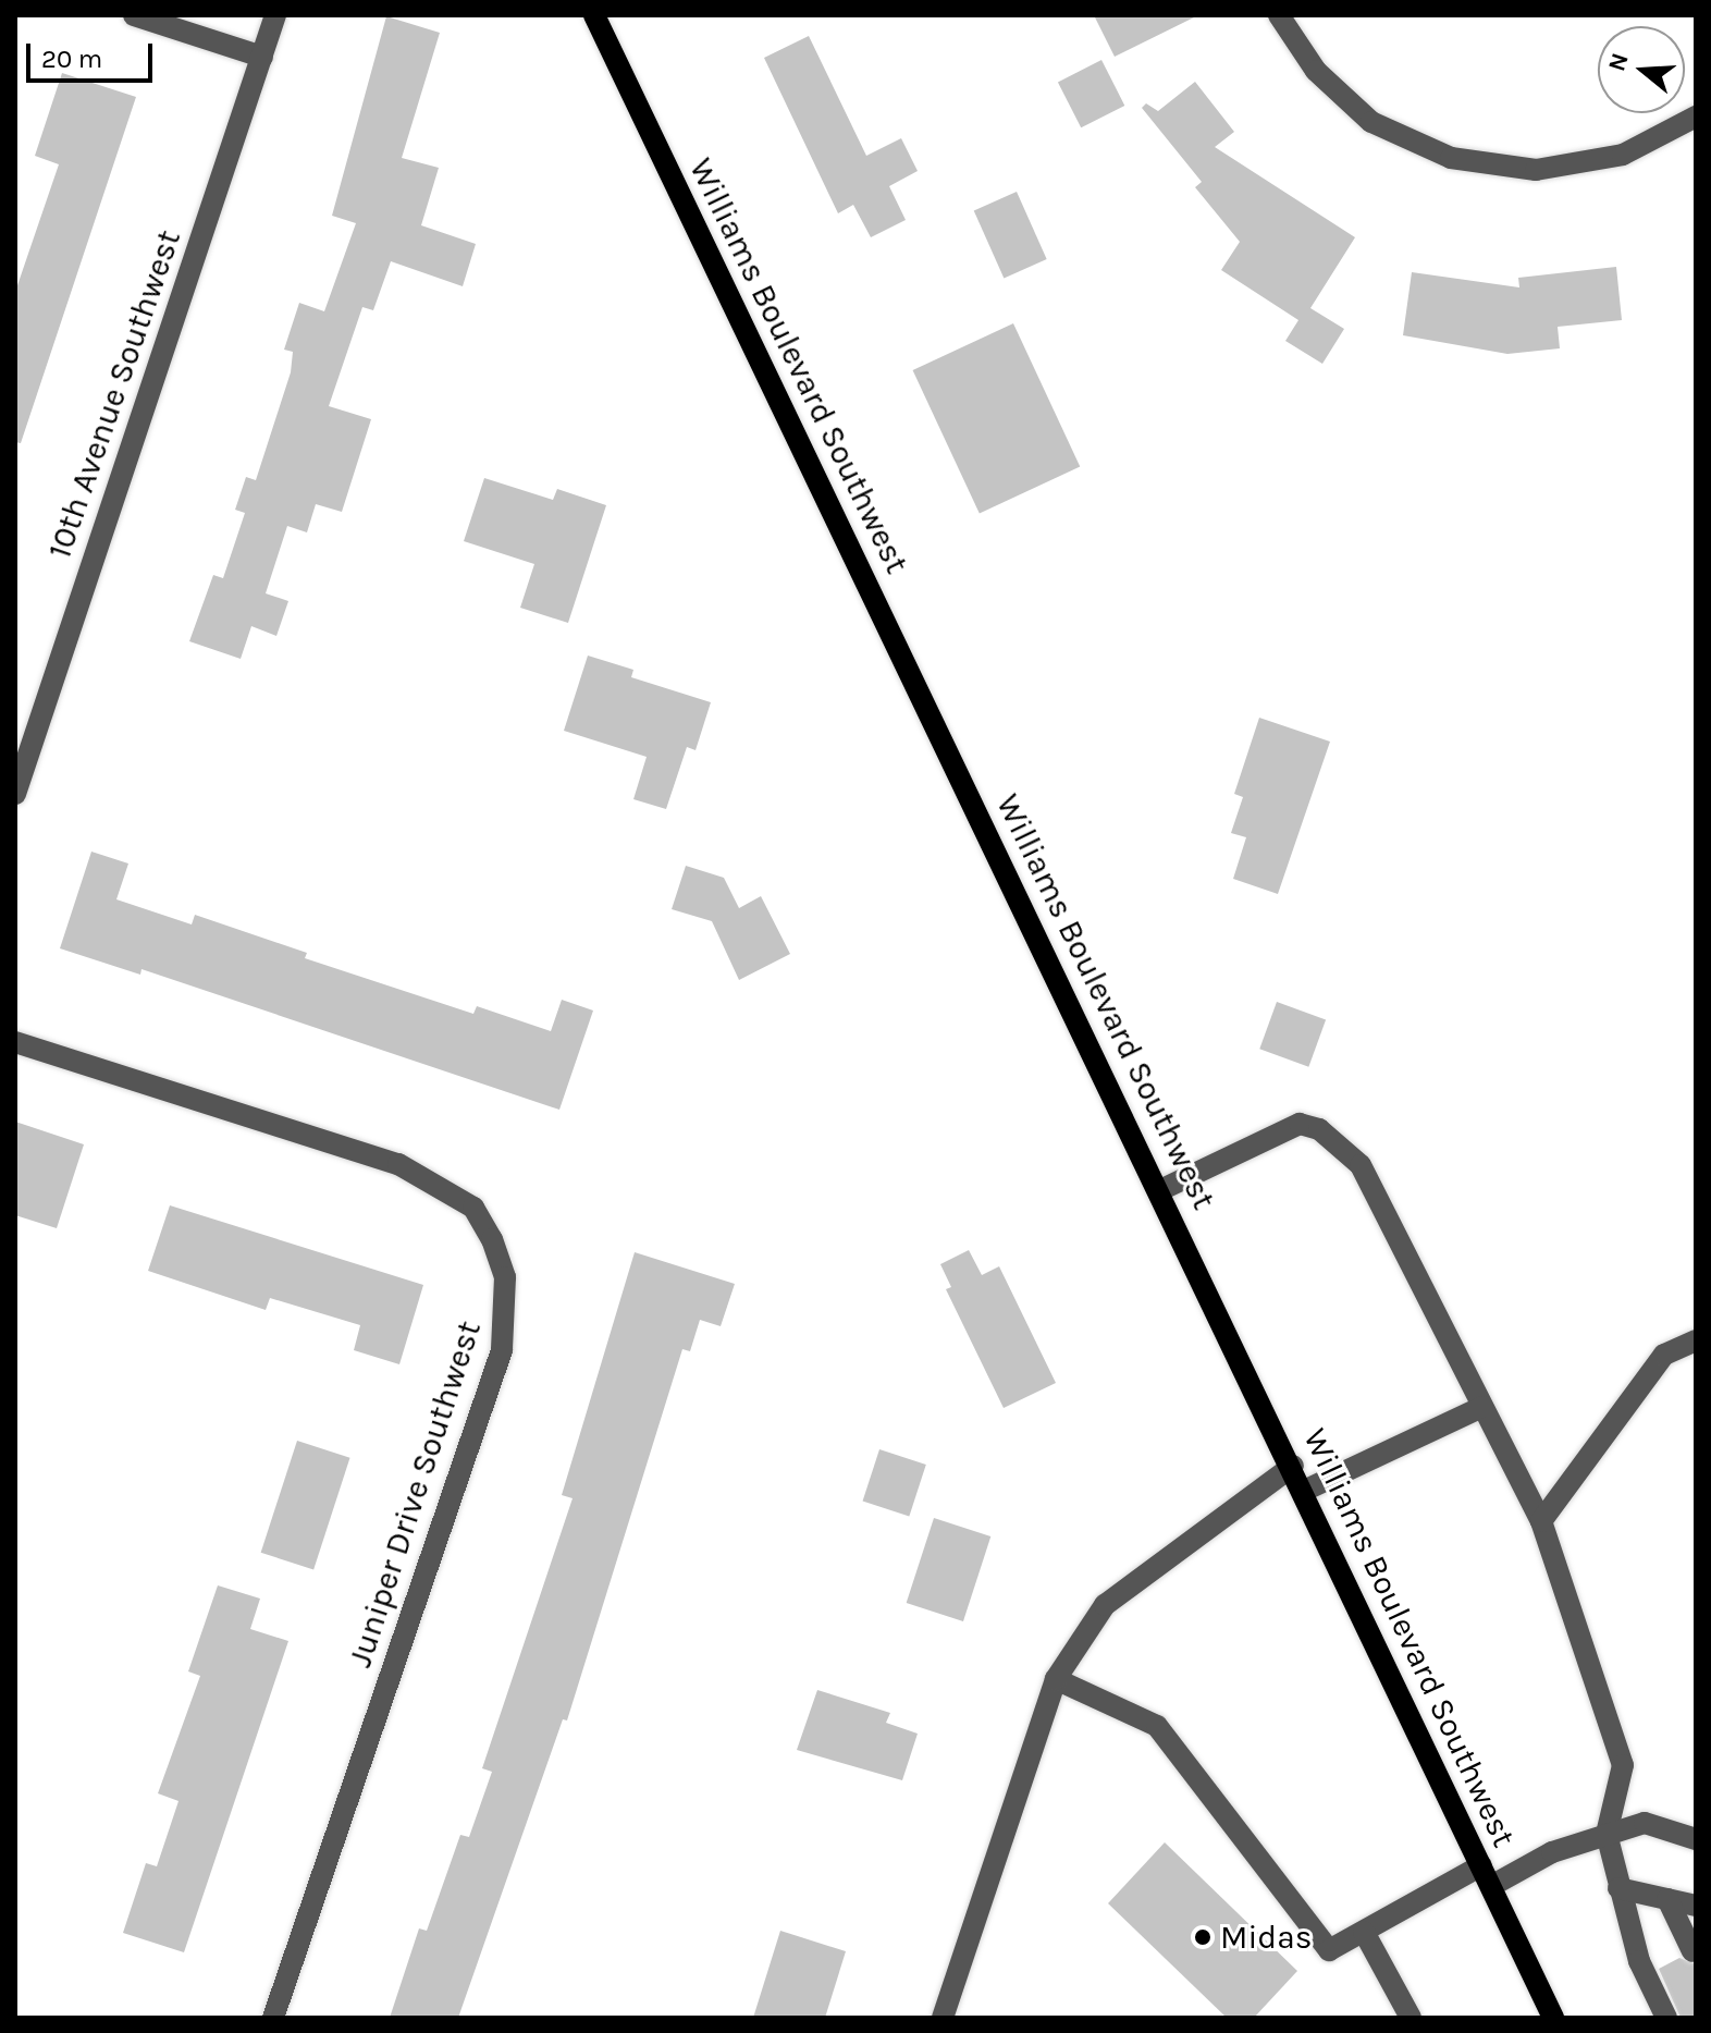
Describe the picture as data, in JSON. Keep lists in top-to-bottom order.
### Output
{
  "streets": {
    "main road": ["Williams Boulevard Southwest"],
    "street": ["10th Avenue Southwest", "Juniper Drive Southwest"]
  },
  "places": ["Midas"],
  "scale_bar": "20 m",
  "north": "left"
}
